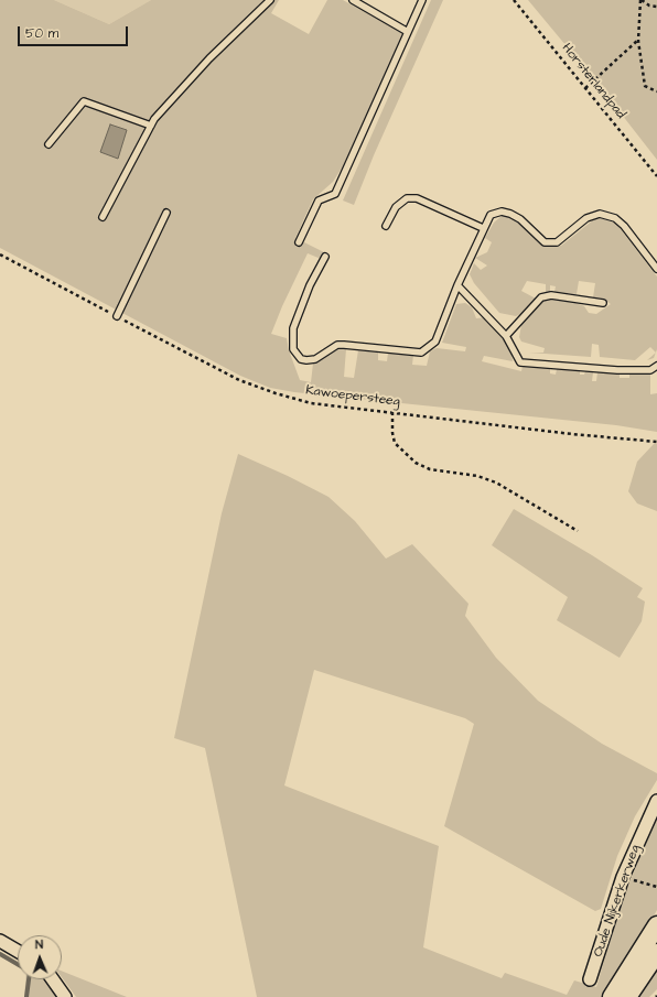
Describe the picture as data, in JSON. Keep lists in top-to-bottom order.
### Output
{
  "streets": {
    "street": ["Oude Nijkerkerweg"],
    "path": ["Horsterlandpad", "Kawoepersteeg"]
  },
  "scale_bar": "50 m",
  "north": "top"
}
